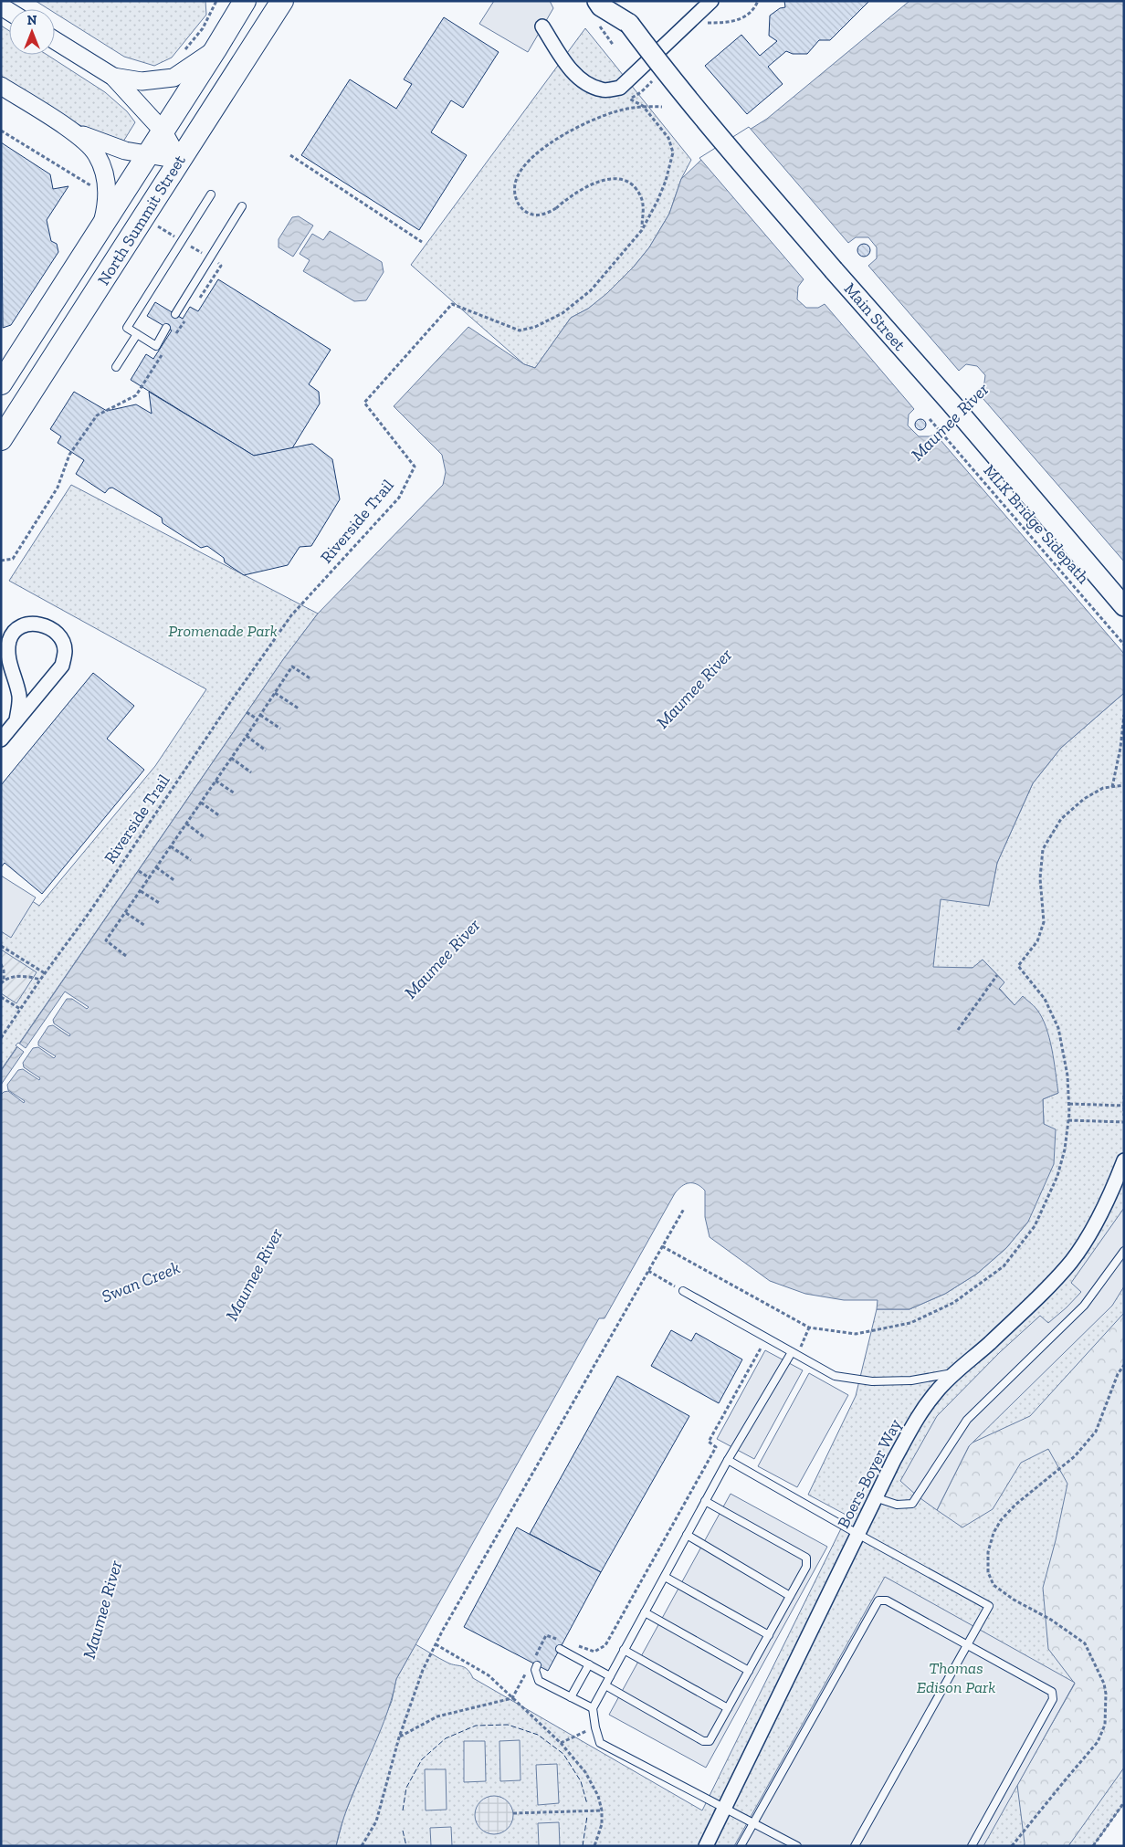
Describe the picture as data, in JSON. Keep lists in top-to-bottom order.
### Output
{
  "streets": {
    "main road": ["North Summit Street", "Main Street"],
    "street": ["Boers-Boyer Way"],
    "path": ["Riverside Trail", "MLK Bridge Sidepath"]
  },
  "water": ["Maumee River", "Swan Creek"],
  "parks": ["Promenade Park", "Thomas Edison Park"],
  "north": "top"
}
